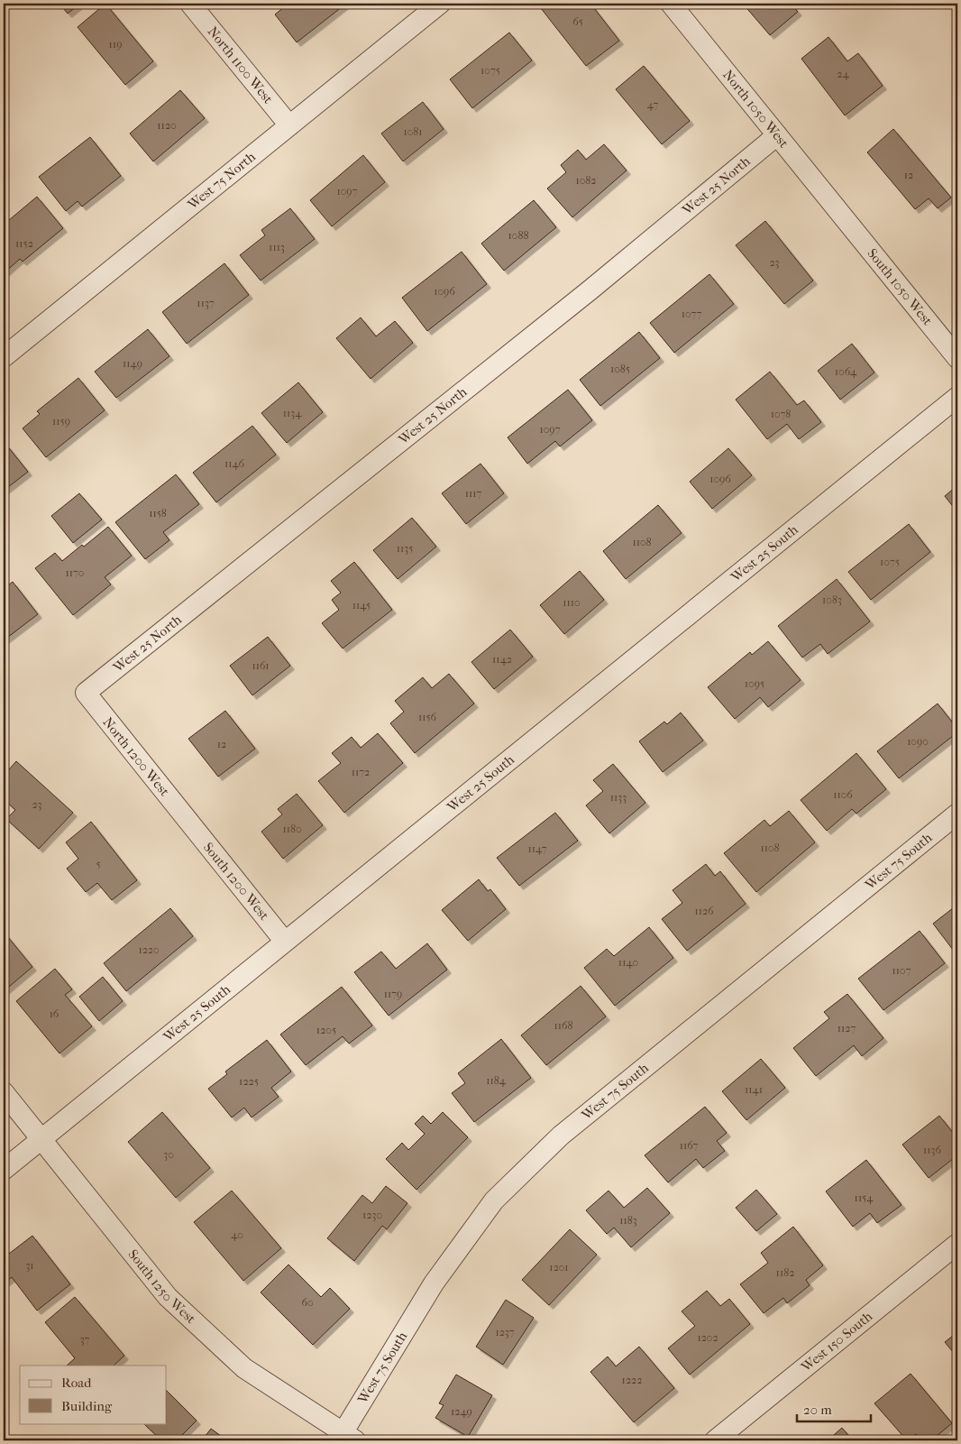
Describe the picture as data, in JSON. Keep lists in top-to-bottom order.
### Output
{
  "streets": {
    "street": [
      "North 1100 West",
      "North 1050 West",
      "West 75 North",
      "West 25 North",
      "South 1050 West",
      "West 25 South",
      "North 1200 West",
      "West 75 South",
      "South 1200 West",
      "South 1250 West",
      "West 150 South"
    ]
  },
  "crossings": [
    ["North 1100 West", "West 75 North"],
    ["North 1050 West", "West 25 North"],
    ["North 1050 West", "South 1050 West"],
    ["West 25 North", "North 1200 West"],
    ["West 25 South", "South 1200 West"],
    ["West 25 South", "South 1250 West"],
    ["North 1200 West", "South 1200 West"],
    ["West 75 South", "South 1250 West"]
  ],
  "house_numbers": [
    "65",
    "119",
    "1075",
    "24",
    "47",
    "1120",
    "1081",
    "12",
    "1082",
    "1097",
    "1088",
    "1152",
    "1113",
    "23",
    "1096",
    "1137",
    "1077",
    "1149",
    "1085",
    "1064",
    "1134",
    "1078",
    "1159",
    "1097",
    "1146",
    "1096",
    "1117",
    "1158",
    "1108",
    "1135",
    "1075",
    "1170",
    "1083",
    "1110",
    "1145",
    "1142",
    "1161",
    "1095",
    "1156",
    "1090",
    "12",
    "1172",
    "1106",
    "1133",
    "23",
    "1180",
    "1108",
    "1147",
    "5",
    "1126",
    "1220",
    "1140",
    "1107",
    "1179",
    "16",
    "1168",
    "1127",
    "1205",
    "1184",
    "1225",
    "1141",
    "1167",
    "1136",
    "30",
    "1154",
    "1230",
    "1183",
    "40",
    "31",
    "1201",
    "1182",
    "60",
    "1237",
    "1202",
    "37",
    "1222",
    "1249"
  ],
  "legend": ["Road", "Building"],
  "scale_bar": "20 m"
}
